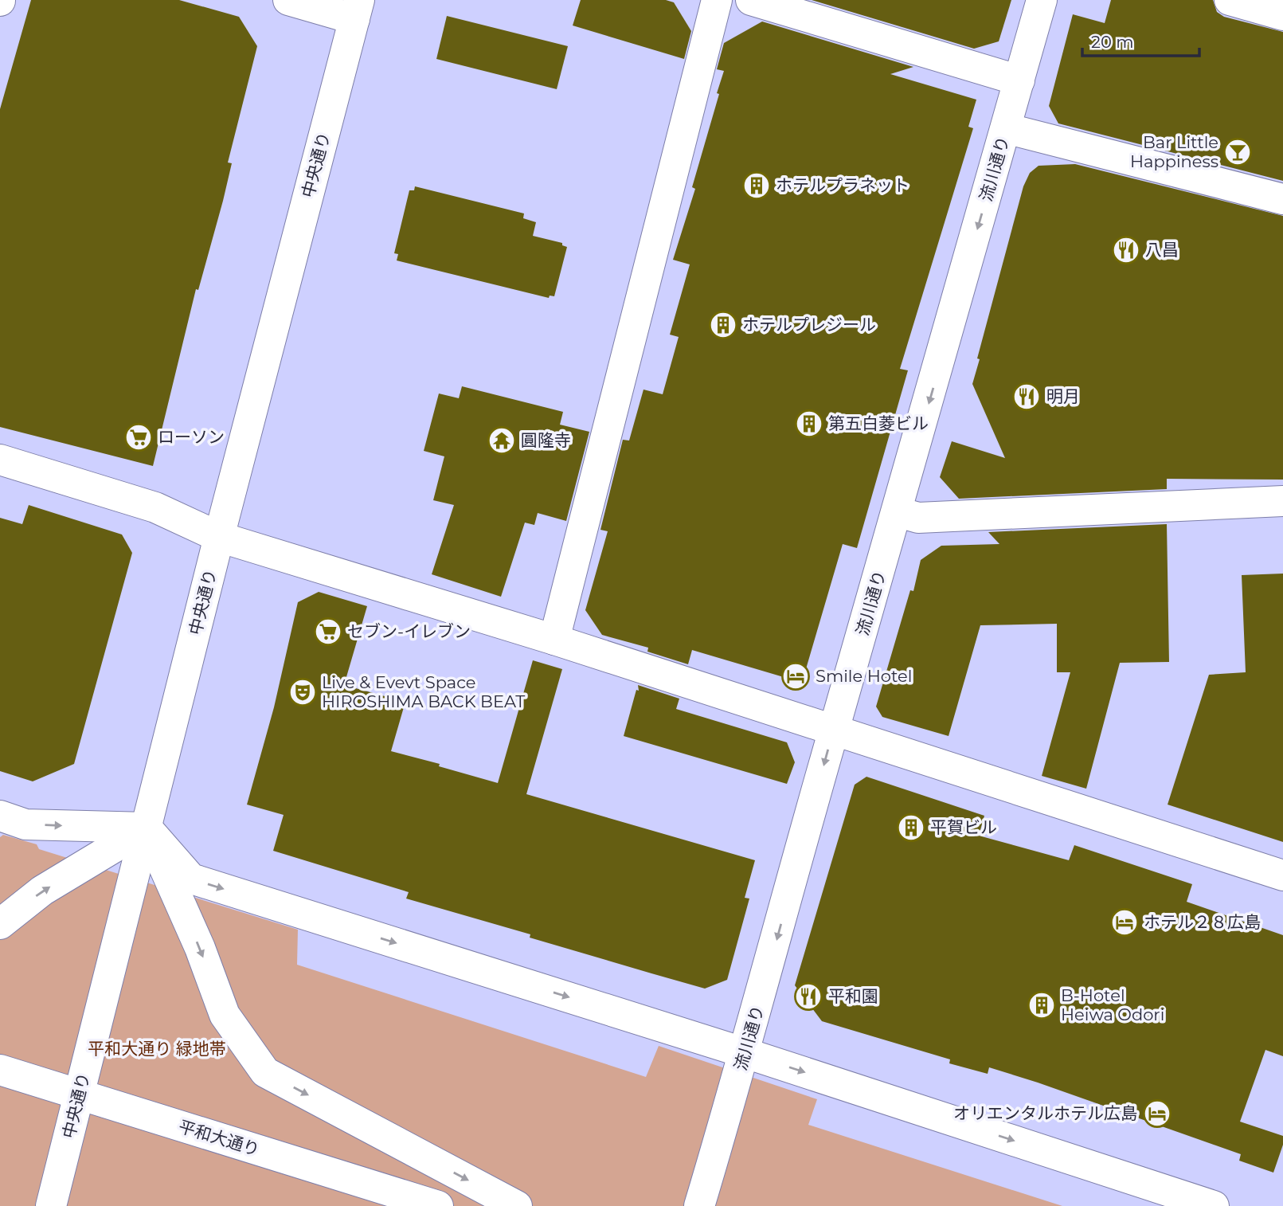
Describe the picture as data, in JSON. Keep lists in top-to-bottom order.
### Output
{
  "streets": {
    "street": ["中央通り", "流川通り", "平和大通り"]
  },
  "crossings": [
    ["中央通り", "平和大通り"]
  ],
  "one_way": ["流川通り"],
  "parks": ["平和大通り 緑地帯"],
  "places": {
    "bar": ["Bar Little Happiness"],
    "building": [
      "ホテルプラネット",
      "ホテルプレジール",
      "第五白菱ビル",
      "平賀ビル",
      "B-Hotel Heiwa Odori"
    ],
    "restaurant": ["八昌", "明月", "平和園"],
    "supermarket": ["ローソン", "セブン-イレブン"],
    "temple": ["圓隆寺"],
    "hotel": ["Smile Hotel", "ホテル２８広島", "オリエンタルホテル広島"],
    "theatre": ["Live & Evevt Space HIROSHIMA BACK BEAT"]
  },
  "scale_bar": "20 m"
}
